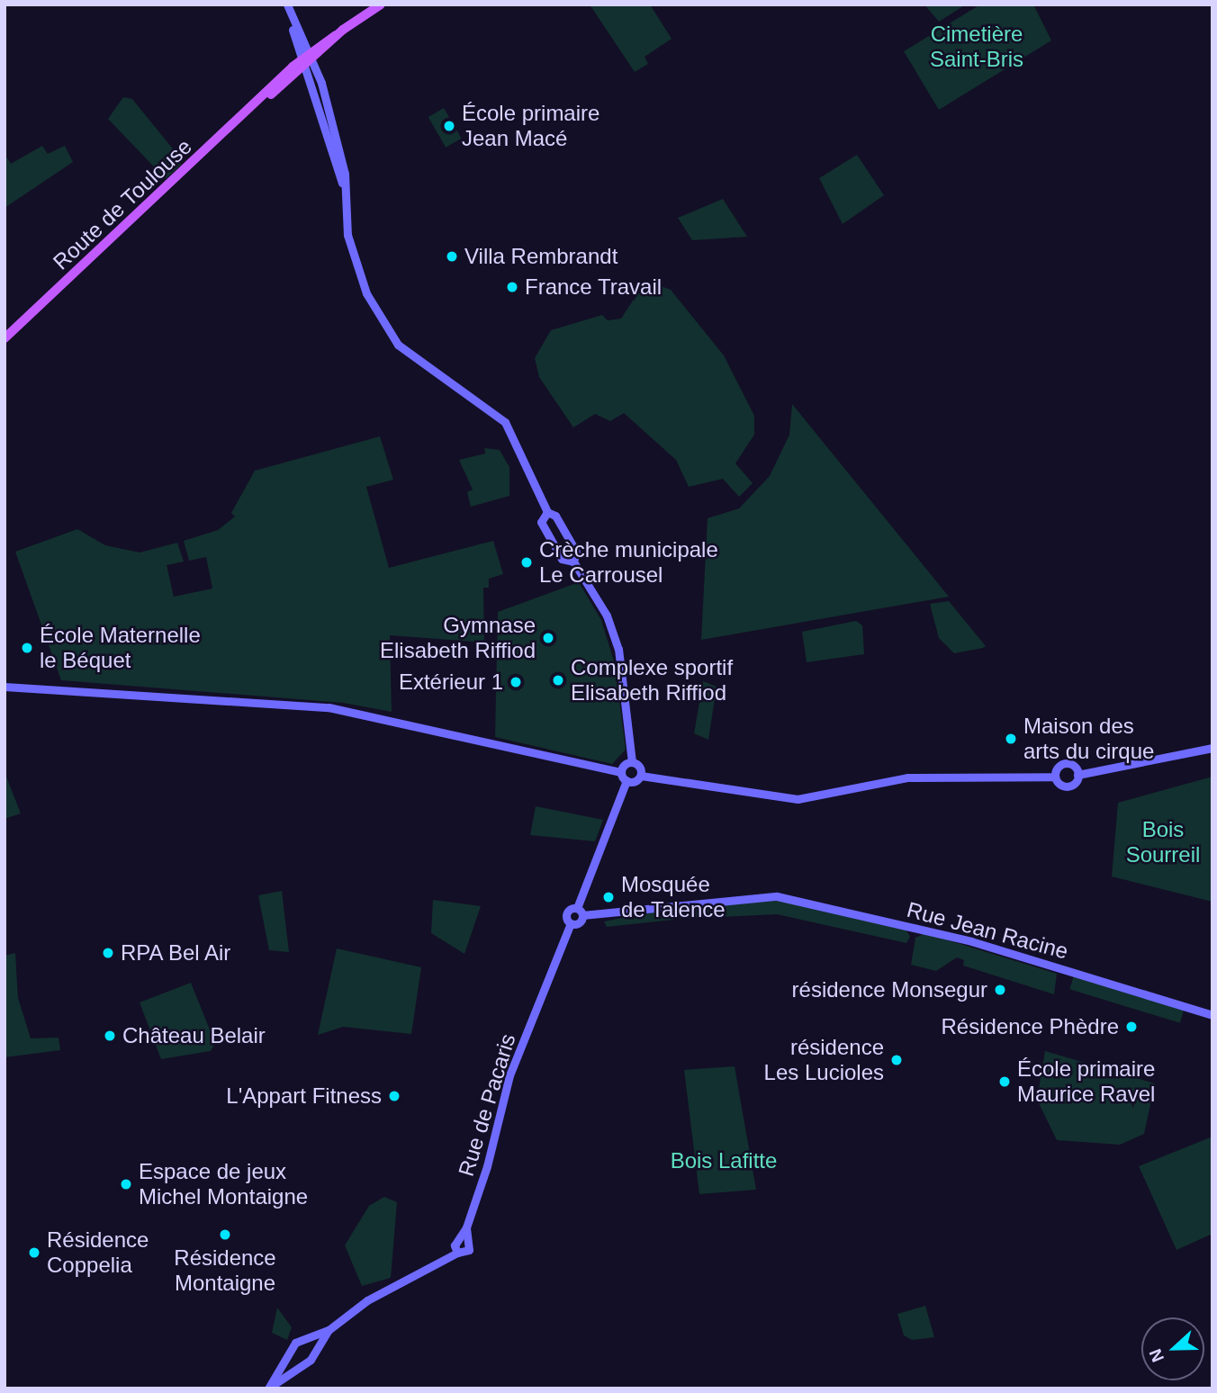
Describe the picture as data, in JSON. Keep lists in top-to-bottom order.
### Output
{
  "streets": {
    "main road": ["Route de Toulouse"],
    "street": ["Rue Jean Racine", "Rue de Pacaris"]
  },
  "crossings": [
    ["Rue Jean Racine", "Rue de Pacaris"]
  ],
  "parks": ["Cimetière Saint-Bris", "Bois Sourreil", "Bois Lafitte"],
  "places": [
    "École primaire Jean Macé",
    "Villa Rembrandt",
    "France Travail",
    "Crèche municipale Le Carrousel",
    "Gymnase Elisabeth Riffiod",
    "École Maternelle le Béquet",
    "Complexe sportif Elisabeth Riffiod",
    "Extérieur 1",
    "Maison des arts du cirque",
    "Mosquée de Talence",
    "RPA Bel Air",
    "résidence Monsegur",
    "Résidence Phèdre",
    "Château Belair",
    "résidence Les Lucioles",
    "École primaire Maurice Ravel",
    "L'Appart Fitness",
    "Espace de jeux Michel Montaigne",
    "Résidence Montaigne",
    "Résidence Coppelia"
  ],
  "north": "left"
}
